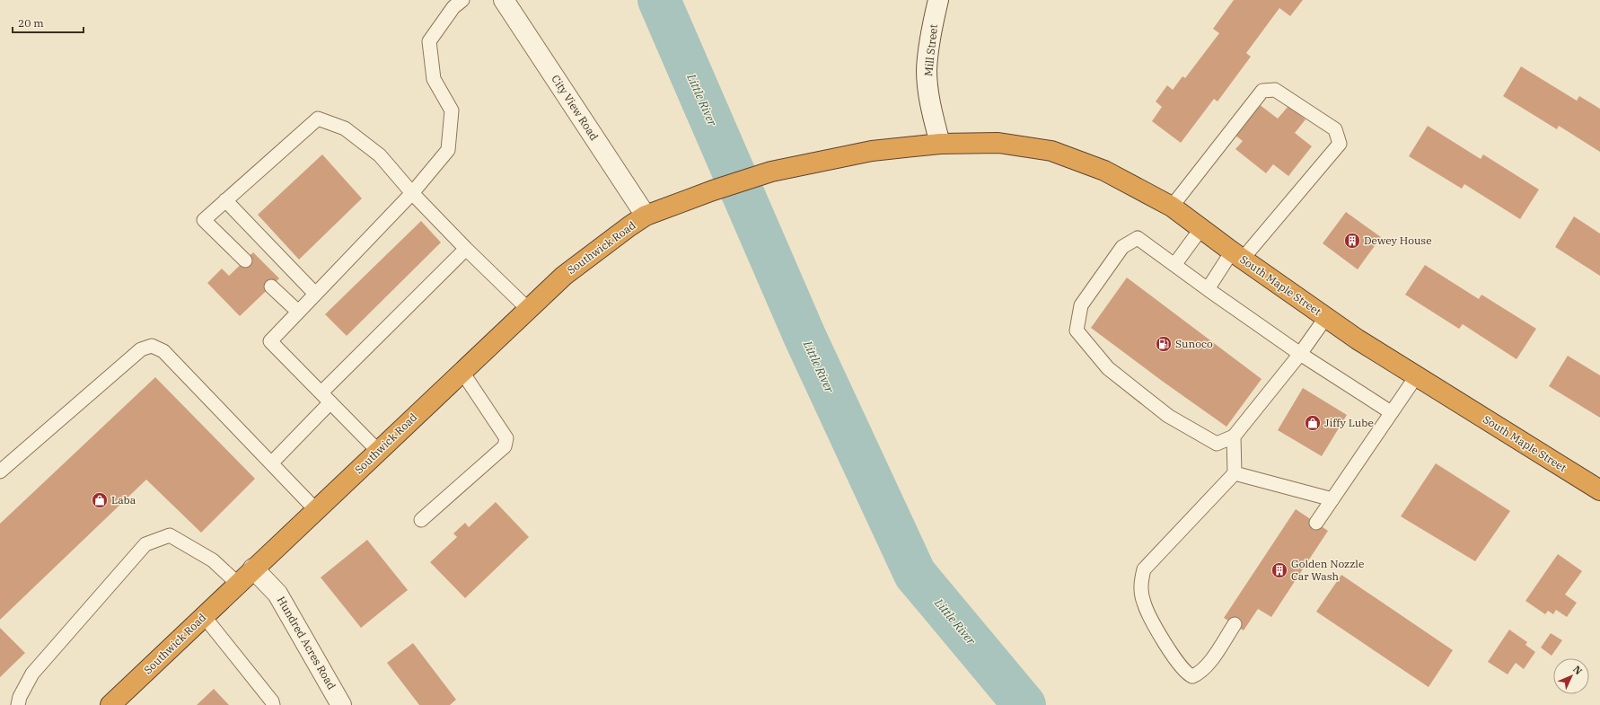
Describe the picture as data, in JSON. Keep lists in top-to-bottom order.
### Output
{
  "streets": {
    "highway": ["Southwick Road", "South Maple Street"],
    "street": ["Mill Street", "City View Road", "Hundred Acres Road"]
  },
  "crossings": [
    ["Mill Street", "South Maple Street"],
    ["City View Road", "Southwick Road"],
    ["Southwick Road", "South Maple Street"],
    ["Southwick Road", "Hundred Acres Road"]
  ],
  "water": ["Little River"],
  "places": {
    "building": ["Dewey House", "Golden Nozzle Car Wash"],
    "fuel station": ["Sunoco"],
    "shop": ["Jiffy Lube", "Laba"]
  },
  "scale_bar": "20 m",
  "north": "top right"
}
